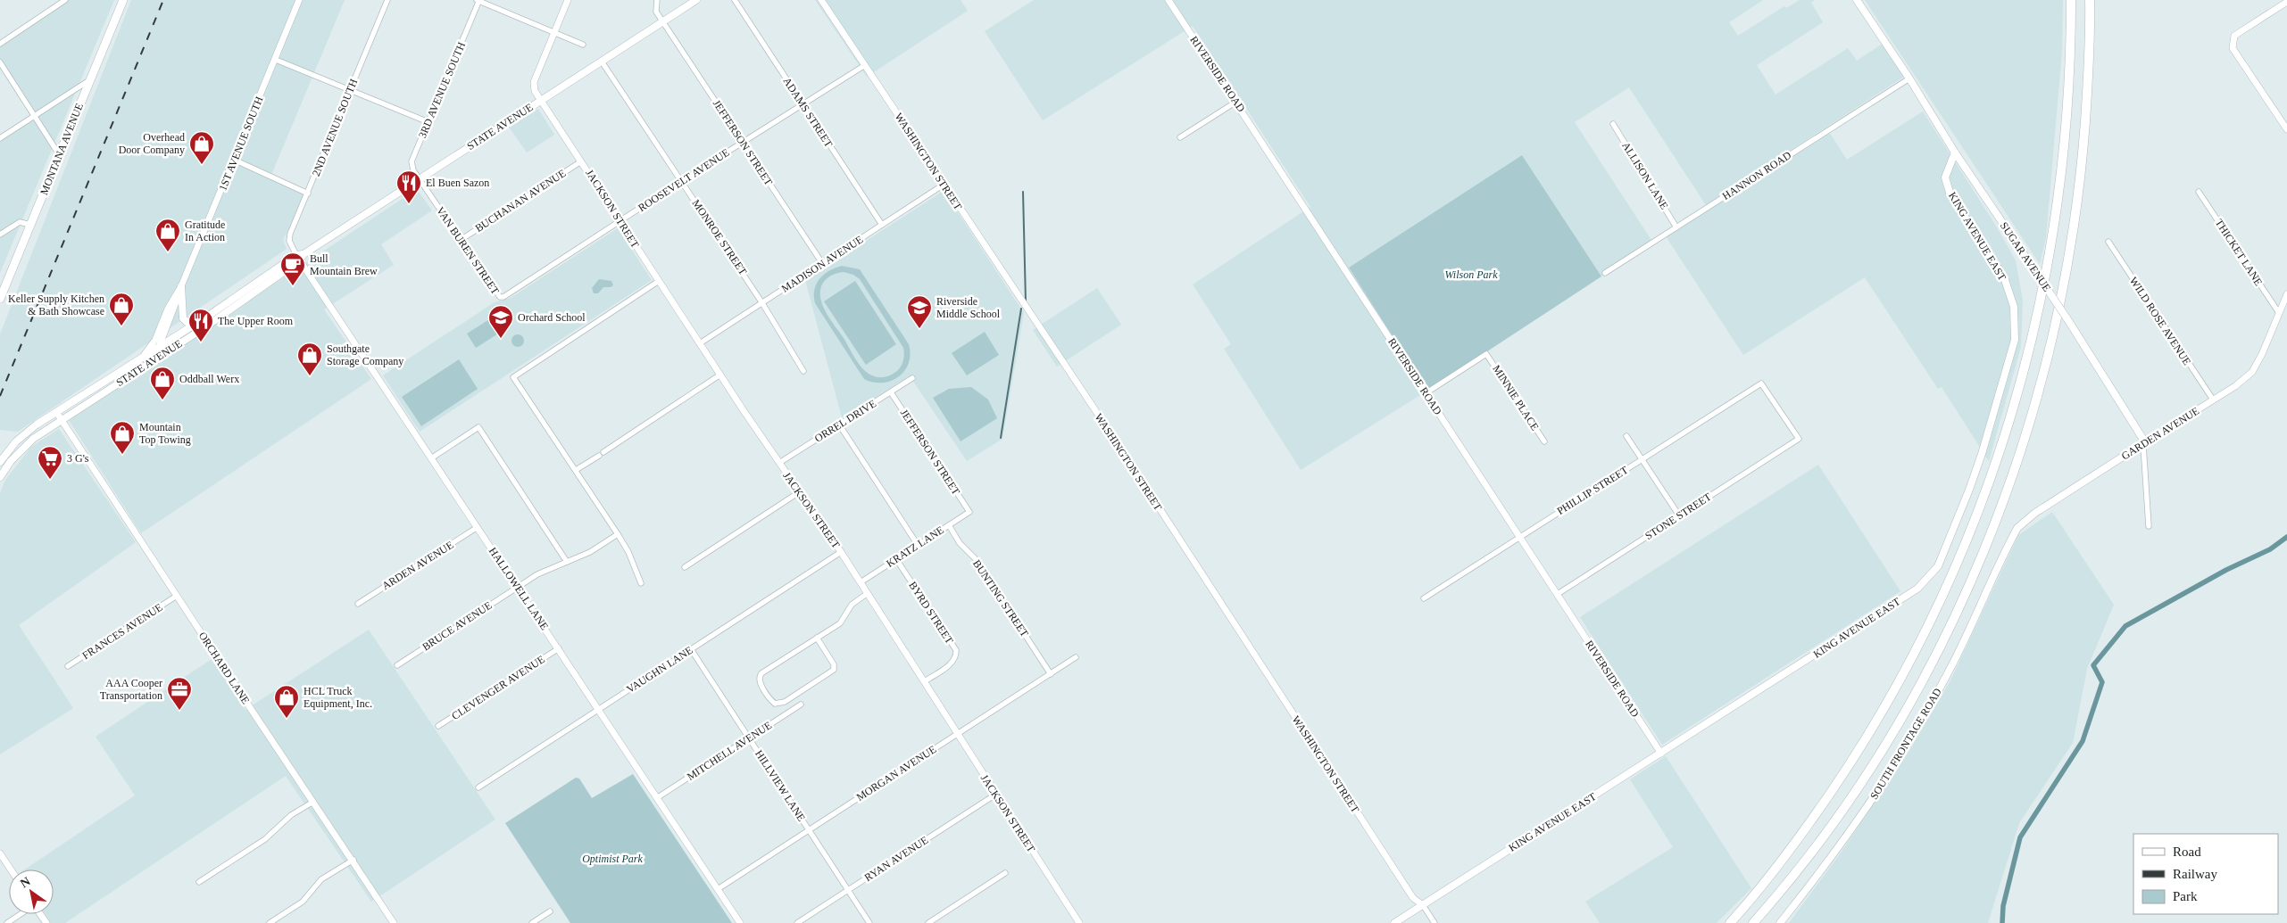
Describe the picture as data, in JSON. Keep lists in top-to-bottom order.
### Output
{
  "streets": {
    "main road": [
      "STATE AVENUE",
      "MONTANA AVENUE",
      "KING AVENUE EAST",
      "SUGAR AVENUE",
      "GARDEN AVENUE",
      "SOUTH FRONTAGE ROAD"
    ],
    "street": [
      "RIVERSIDE ROAD",
      "3RD AVENUE SOUTH",
      "ADAMS STREET",
      "2ND AVENUE SOUTH",
      "JEFFERSON STREET",
      "1ST AVENUE SOUTH",
      "WASHINGTON STREET",
      "ALLISON LANE",
      "HANNON ROAD",
      "ROOSEVELT AVENUE",
      "BUCHANAN AVENUE",
      "JACKSON STREET",
      "MONROE STREET",
      "VAN BUREN STREET",
      "THICKET LANE",
      "MADISON AVENUE",
      "WILD ROSE AVENUE",
      "MINNIE PLACE",
      "ORREL DRIVE",
      "PHILLIP STREET",
      "STONE STREET",
      "KRATZ LANE",
      "ARDEN AVENUE",
      "HALLOWELL LANE",
      "BUNTING STREET",
      "BYRD STREET",
      "BRUCE AVENUE",
      "FRANCES AVENUE",
      "ORCHARD LANE",
      "VAUGHN LANE",
      "CLEVENGER AVENUE",
      "MITCHELL AVENUE",
      "MORGAN AVENUE",
      "HILLVIEW LANE",
      "RYAN AVENUE"
    ]
  },
  "crossings": [
    ["RIVERSIDE ROAD", "KING AVENUE EAST"],
    ["RIVERSIDE ROAD", "MINNIE PLACE"],
    ["RIVERSIDE ROAD", "PHILLIP STREET"],
    ["RIVERSIDE ROAD", "STONE STREET"],
    ["3RD AVENUE SOUTH", "STATE AVENUE"],
    ["3RD AVENUE SOUTH", "VAN BUREN STREET"],
    ["ADAMS STREET", "ROOSEVELT AVENUE"],
    ["ADAMS STREET", "MADISON AVENUE"],
    ["STATE AVENUE", "2ND AVENUE SOUTH"],
    ["STATE AVENUE", "JEFFERSON STREET"],
    ["STATE AVENUE", "1ST AVENUE SOUTH"],
    ["STATE AVENUE", "JACKSON STREET"],
    ["STATE AVENUE", "MONROE STREET"],
    ["STATE AVENUE", "VAN BUREN STREET"],
    ["STATE AVENUE", "HALLOWELL LANE"],
    ["STATE AVENUE", "ORCHARD LANE"],
    ["2ND AVENUE SOUTH", "HALLOWELL LANE"],
    ["JEFFERSON STREET", "ROOSEVELT AVENUE"],
    ["JEFFERSON STREET", "MADISON AVENUE"],
    ["JEFFERSON STREET", "ORREL DRIVE"],
    ["JEFFERSON STREET", "KRATZ LANE"],
    ["WASHINGTON STREET", "ROOSEVELT AVENUE"],
    ["WASHINGTON STREET", "KING AVENUE EAST"],
    ["WASHINGTON STREET", "MADISON AVENUE"],
    ["ALLISON LANE", "HANNON ROAD"],
    ["HANNON ROAD", "SUGAR AVENUE"],
    ["ROOSEVELT AVENUE", "JACKSON STREET"],
    ["ROOSEVELT AVENUE", "MONROE STREET"],
    ["ROOSEVELT AVENUE", "VAN BUREN STREET"],
    ["BUCHANAN AVENUE", "JACKSON STREET"],
    ["BUCHANAN AVENUE", "VAN BUREN STREET"],
    ["JACKSON STREET", "MADISON AVENUE"],
    ["JACKSON STREET", "ORREL DRIVE"],
    ["JACKSON STREET", "KRATZ LANE"],
    ["JACKSON STREET", "BYRD STREET"],
    ["JACKSON STREET", "VAUGHN LANE"],
    ["JACKSON STREET", "MORGAN AVENUE"],
    ["JACKSON STREET", "RYAN AVENUE"],
    ["KING AVENUE EAST", "SUGAR AVENUE"],
    ["MONROE STREET", "MADISON AVENUE"],
    ["THICKET LANE", "GARDEN AVENUE"],
    ["SUGAR AVENUE", "GARDEN AVENUE"],
    ["WILD ROSE AVENUE", "GARDEN AVENUE"],
    ["GARDEN AVENUE", "SOUTH FRONTAGE ROAD"],
    ["PHILLIP STREET", "STONE STREET"],
    ["KRATZ LANE", "BUNTING STREET"],
    ["KRATZ LANE", "BYRD STREET"],
    ["ARDEN AVENUE", "HALLOWELL LANE"],
    ["HALLOWELL LANE", "BRUCE AVENUE"],
    ["HALLOWELL LANE", "VAUGHN LANE"],
    ["HALLOWELL LANE", "CLEVENGER AVENUE"],
    ["HALLOWELL LANE", "MITCHELL AVENUE"],
    ["HALLOWELL LANE", "MORGAN AVENUE"],
    ["BUNTING STREET", "MORGAN AVENUE"],
    ["FRANCES AVENUE", "ORCHARD LANE"],
    ["VAUGHN LANE", "HILLVIEW LANE"],
    ["MITCHELL AVENUE", "HILLVIEW LANE"],
    ["MORGAN AVENUE", "HILLVIEW LANE"],
    ["HILLVIEW LANE", "RYAN AVENUE"]
  ],
  "parks": ["Wilson Park", "Optimist Park"],
  "places": {
    "shop": [
      "Overhead Door Company",
      "Gratitude In Action",
      "Keller Supply Kitchen & Bath Showcase",
      "Southgate Storage Company",
      "Oddball Werx",
      "Mountain Top Towing",
      "HCL Truck Equipment, Inc."
    ],
    "restaurant": ["El Buen Sazon", "The Upper Room"],
    "cafe": ["Bull Mountain Brew"],
    "school or university": ["Riverside Middle School", "Orchard School"],
    "supermarket": ["3 G's"],
    "office": ["AAA Cooper Transportation"]
  },
  "legend": ["Road", "Railway", "Park"],
  "north": "top left"
}
